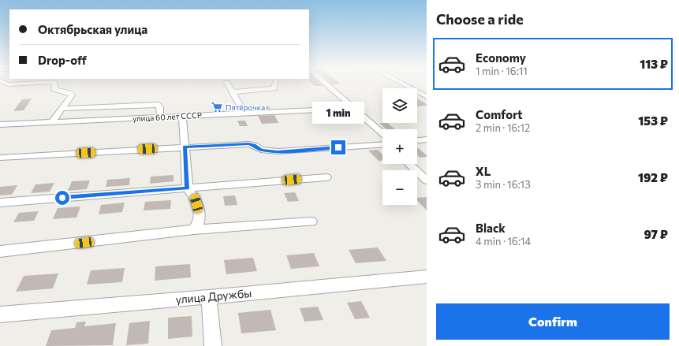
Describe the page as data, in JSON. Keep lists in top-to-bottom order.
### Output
{
  "streets": {
    "street": ["улица 60 лет СССР", "улица Дружбы"]
  },
  "places": {
    "supermarket": ["Пятёрочка"]
  },
  "page": {
    "heading": "Choose a ride",
    "banner": ["Октябрьская улица", "Drop-off"],
    "list": [
      {
        "name": "Economy",
        "note": "1 min · 16:11",
        "value": "113 ₽"
      },
      {
        "name": "Comfort",
        "note": "2 min · 16:12",
        "value": "153 ₽"
      },
      {
        "name": "XL",
        "note": "3 min · 16:13",
        "value": "192 ₽"
      },
      {
        "name": "Black",
        "note": "4 min · 16:14",
        "value": "97 ₽"
      }
    ],
    "map_buttons": ["+", "−"],
    "bubble": "1 min",
    "buttons": "Confirm"
  }
}
